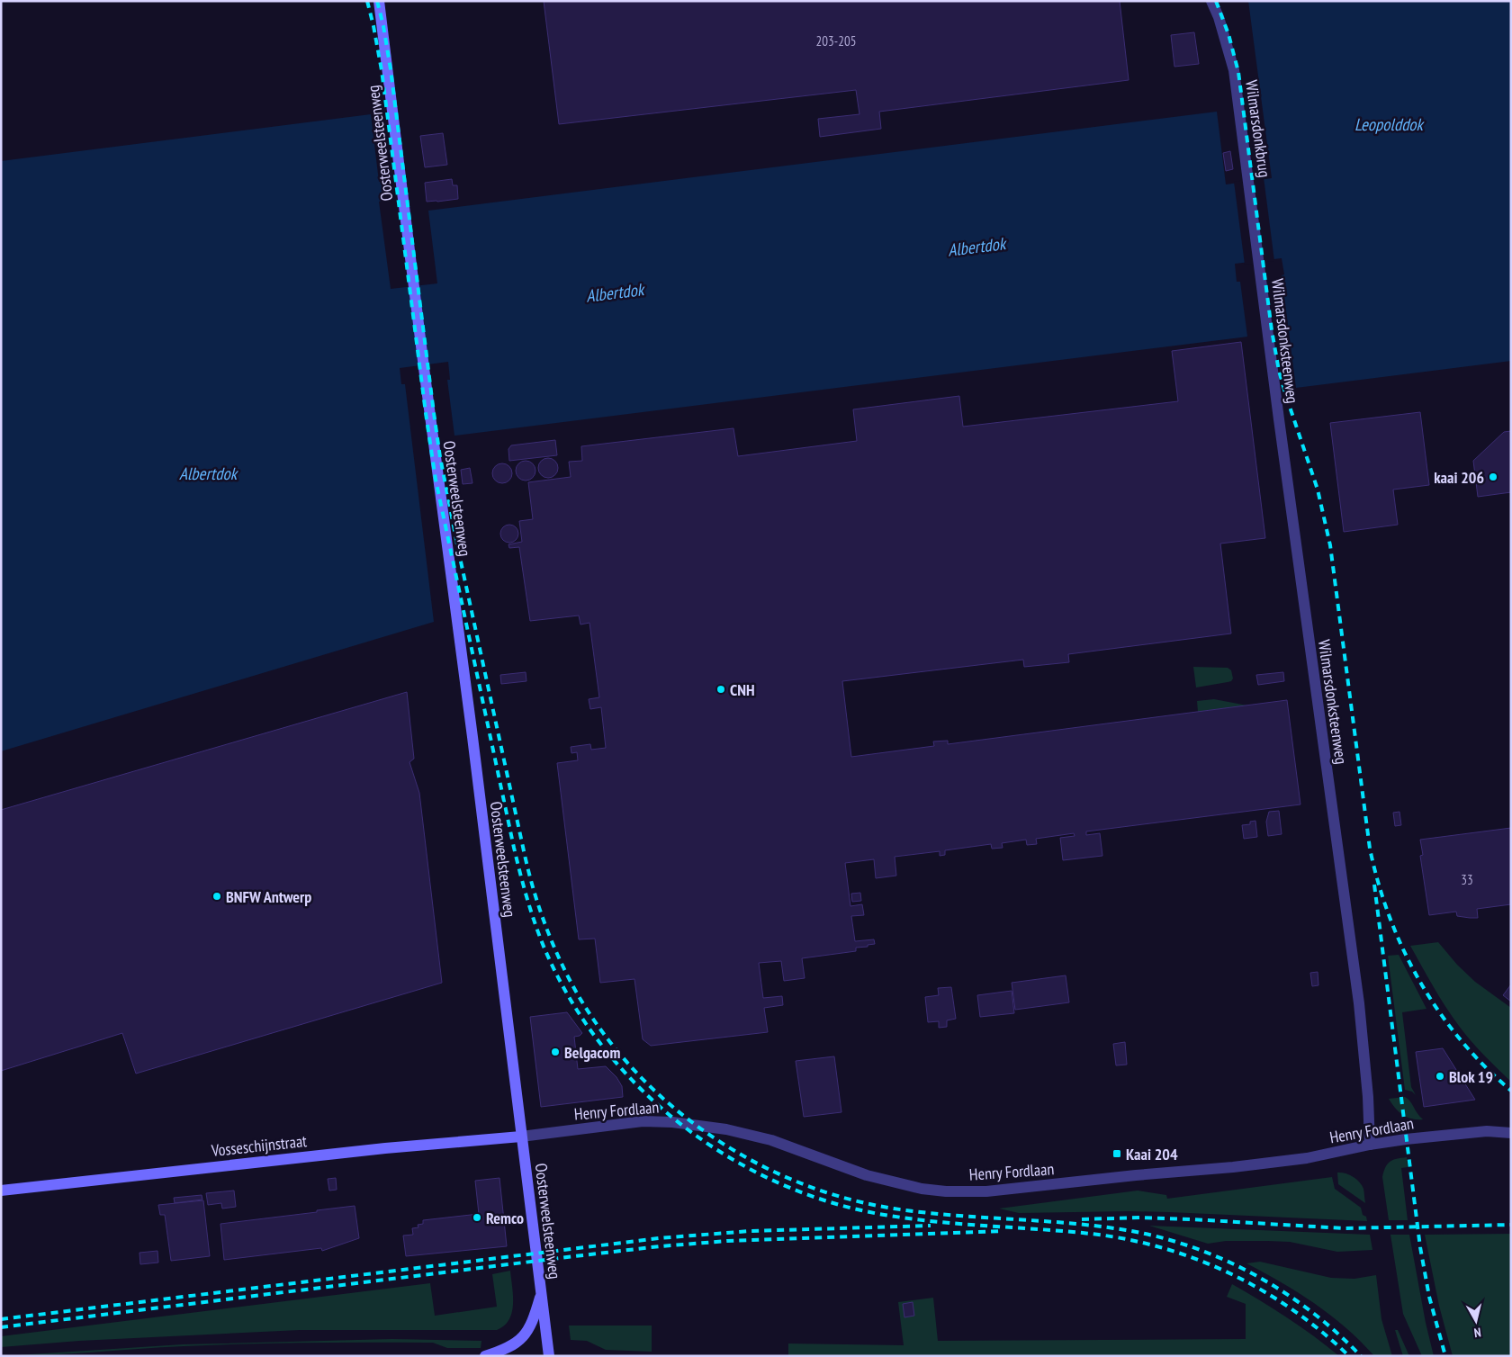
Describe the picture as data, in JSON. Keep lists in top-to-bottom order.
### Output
{
  "streets": {
    "main road": ["Oosterweelsteenweg", "Vosseschijnstraat"],
    "street": ["Wilmarsdonkbrug", "Wilmarsdonksteenweg", "Henry Fordlaan"]
  },
  "crossings": [
    ["Wilmarsdonkbrug", "Wilmarsdonksteenweg"],
    ["Oosterweelsteenweg", "Henry Fordlaan"],
    ["Oosterweelsteenweg", "Vosseschijnstraat"],
    ["Wilmarsdonksteenweg", "Henry Fordlaan"],
    ["Henry Fordlaan", "Vosseschijnstraat"]
  ],
  "water": ["Leopolddok", "Albertdok"],
  "places": {
    "other": [
      "kaai 206",
      "CNH",
      "BNFW Antwerp",
      "Belgacom",
      "Blok 19",
      "Remco"
    ],
    "transit": ["Kaai 204"]
  },
  "house_numbers": ["203-205", "33"],
  "north": "bottom"
}
